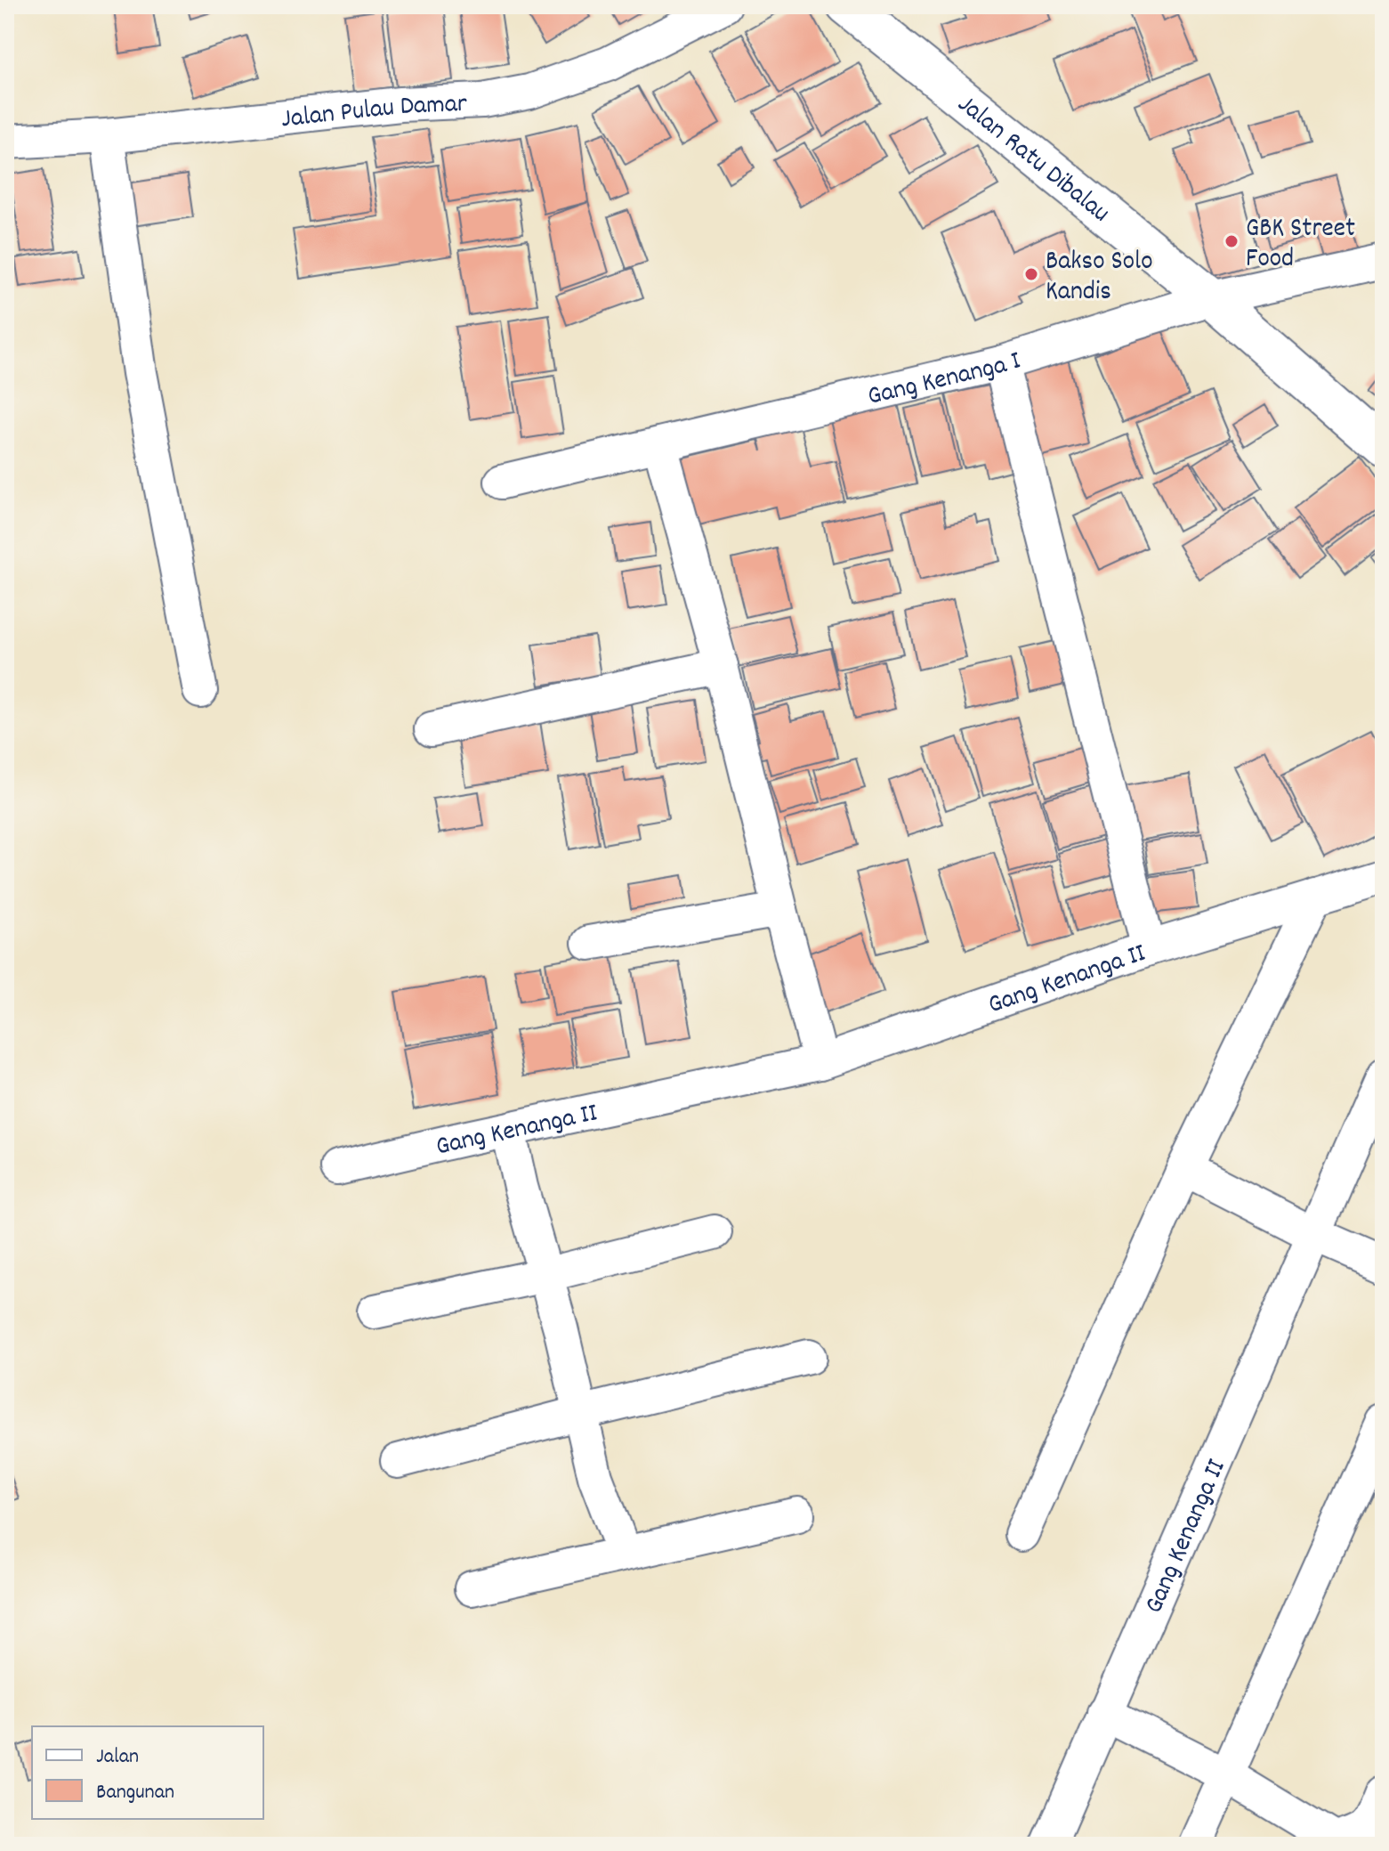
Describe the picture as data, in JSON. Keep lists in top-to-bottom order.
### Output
{
  "streets": {
    "main road": ["Jalan Ratu Dibalau"],
    "street": ["Jalan Pulau Damar", "Gang Kenanga I", "Gang Kenanga II"]
  },
  "crossings": [
    ["Jalan Ratu Dibalau", "Gang Kenanga I"]
  ],
  "places": ["GBK Street Food", "Bakso Solo Kandis"],
  "legend": ["Jalan", "Bangunan"]
}
